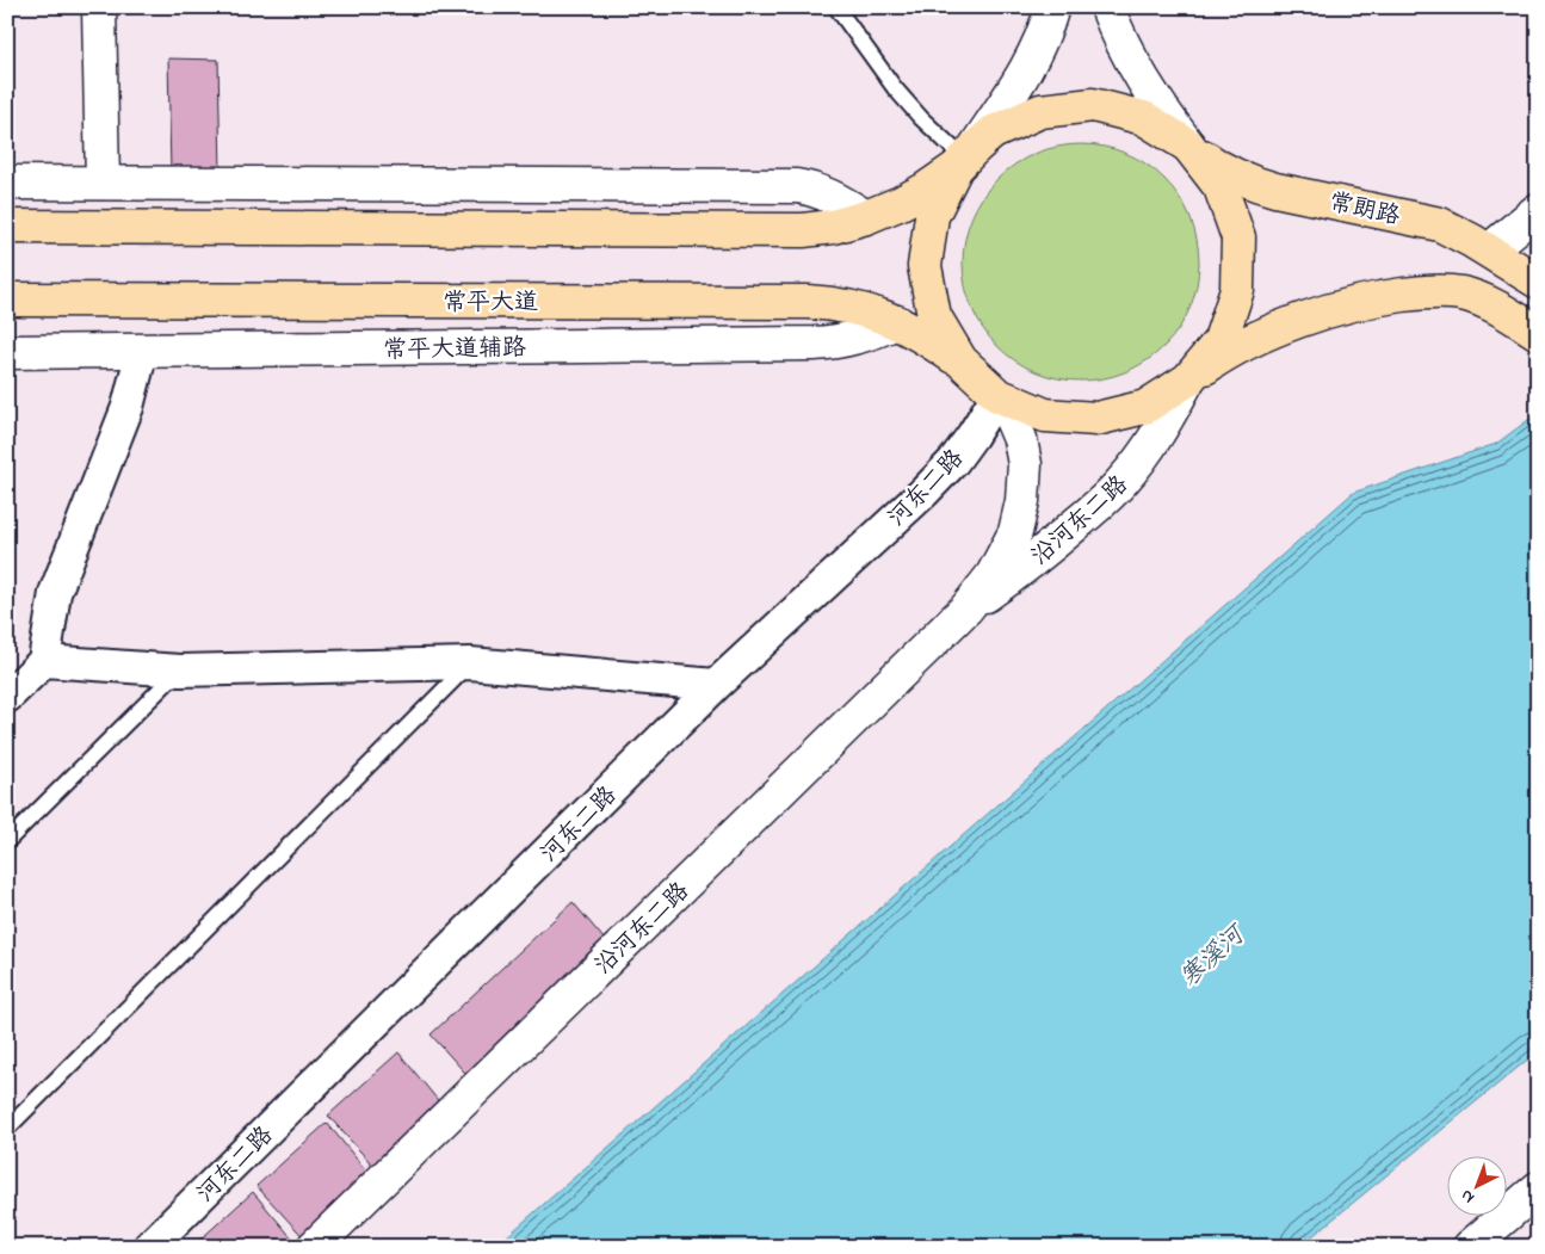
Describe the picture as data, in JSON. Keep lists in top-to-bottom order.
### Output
{
  "streets": {
    "main road": [
      "常朗路",
      "常平大道",
      "常平大道辅路",
      "沿河东二路"
    ],
    "street": ["河东二路"]
  },
  "crossings": [
    ["常平大道", "常平大道辅路"],
    ["河东二路", "沿河东二路"]
  ],
  "water": ["寒溪河"],
  "north": "bottom left"
}
